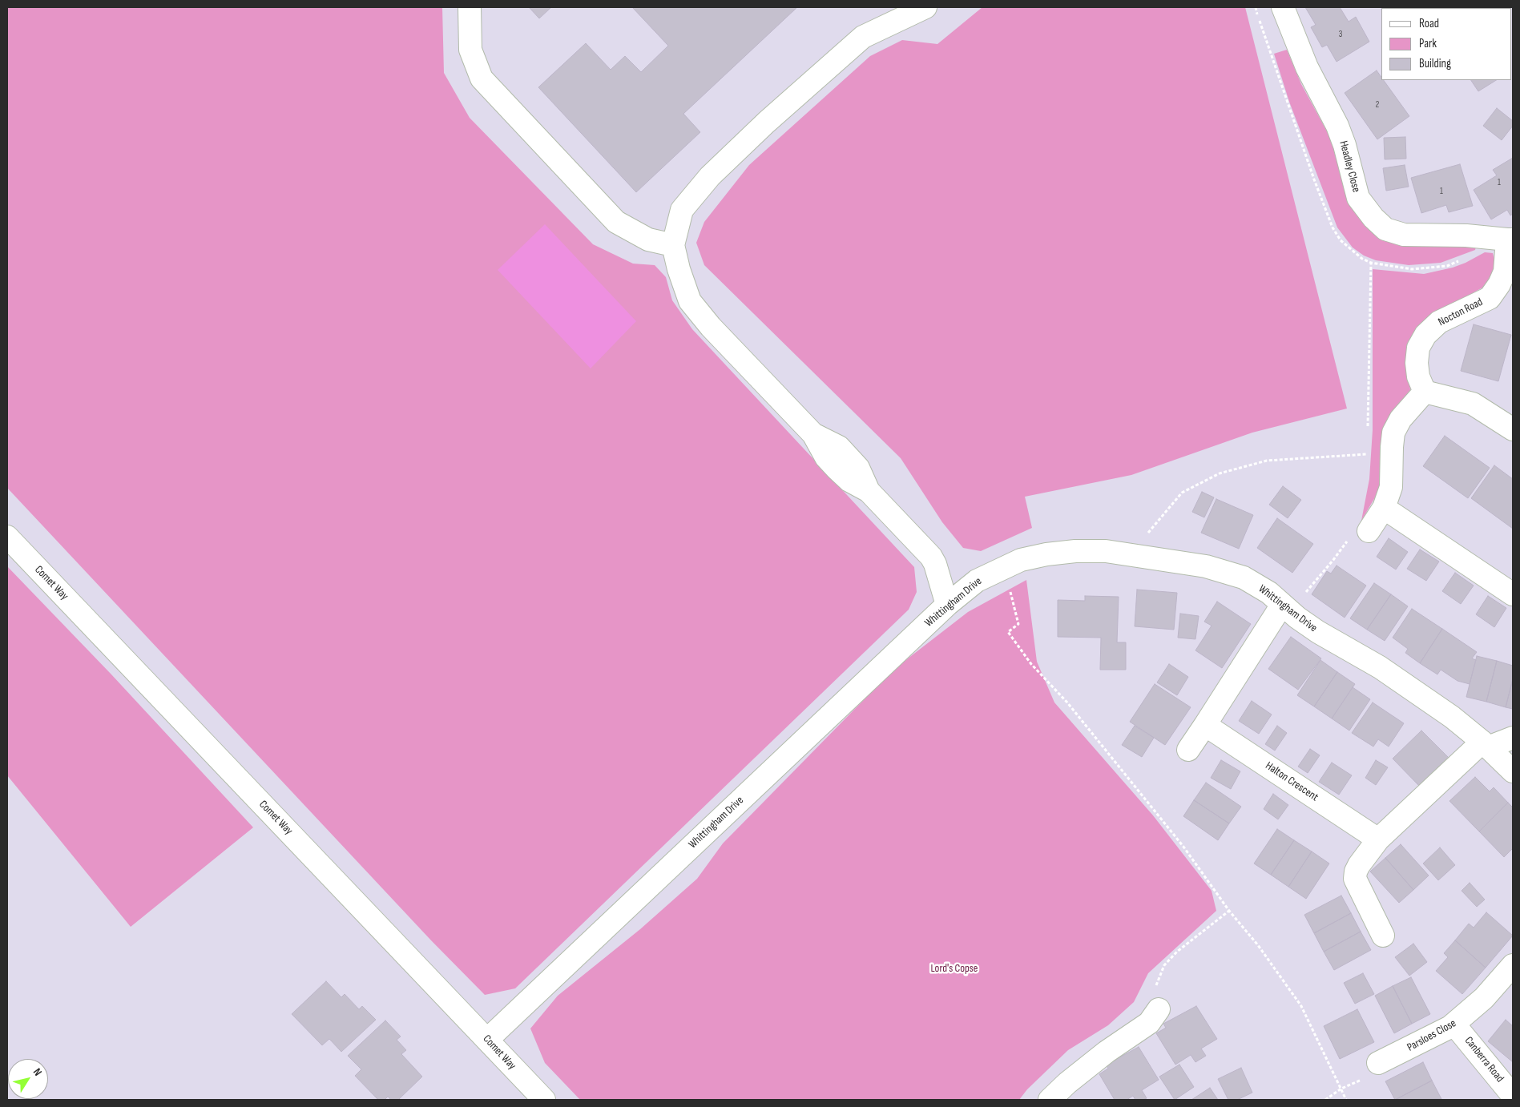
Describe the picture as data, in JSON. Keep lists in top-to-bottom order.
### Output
{
  "streets": {
    "street": [
      "Headley Close",
      "Nocton Road",
      "Comet Way",
      "Whittingham Drive",
      "Halton Crescent",
      "Parsloes Close",
      "Canberra Road"
    ]
  },
  "crossings": [
    ["Headley Close", "Nocton Road"],
    ["Comet Way", "Whittingham Drive"],
    ["Parsloes Close", "Canberra Road"]
  ],
  "parks": ["Lord's Copse"],
  "house_numbers": [
    "3",
    "2",
    "1",
    "1"
  ],
  "legend": ["Road", "Park", "Building"],
  "north": "top right"
}
